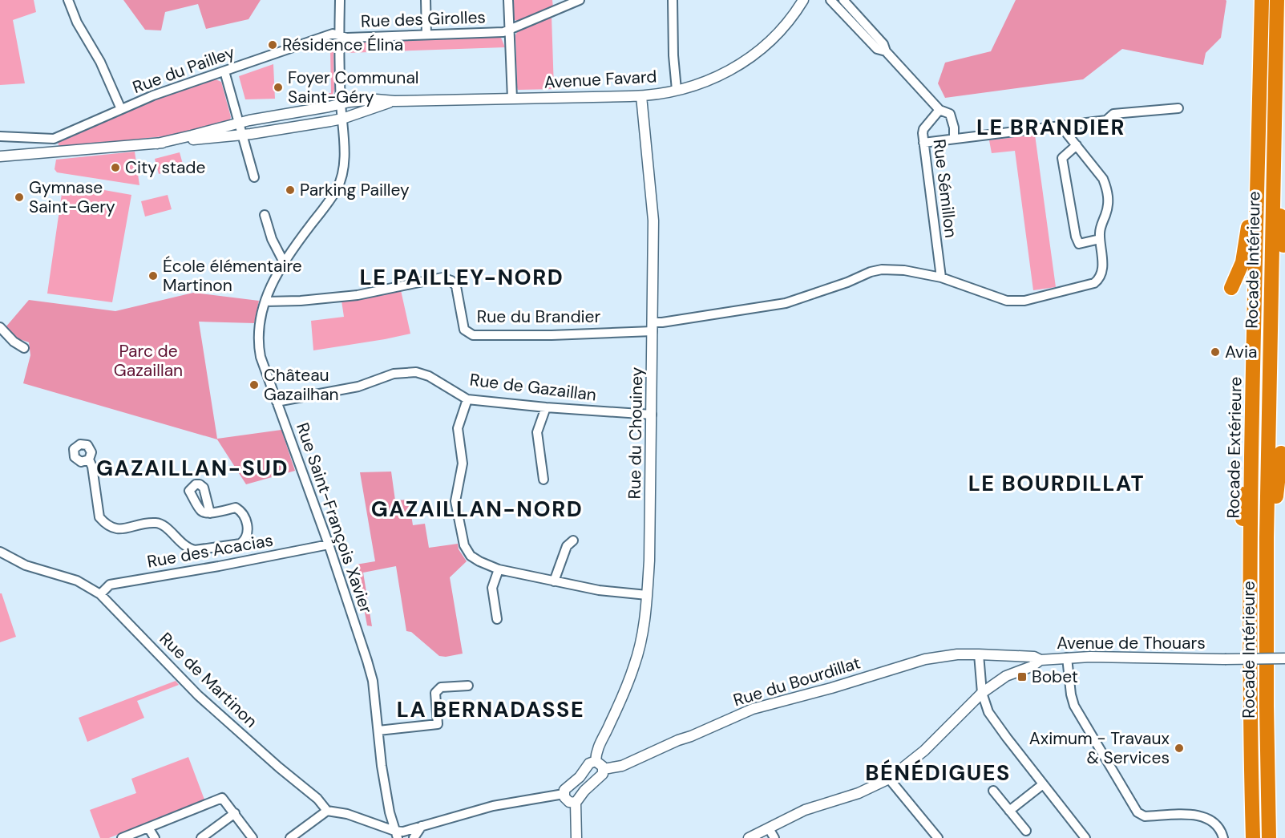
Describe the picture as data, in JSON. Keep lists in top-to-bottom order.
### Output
{
  "streets": {
    "highway": ["Rocade Intérieure", "Rocade Extérieure"],
    "street": [
      "Rue des Girolles",
      "Rue du Pailley",
      "Avenue Favard",
      "Rue Sémillon",
      "Rue du Brandier",
      "Rue de Gazaillan",
      "Rue du Chouiney",
      "Rue Saint-François Xavier",
      "Rue des Acacias",
      "Avenue de Thouars",
      "Rue de Martinon",
      "Rue du Bourdillat"
    ]
  },
  "crossings": [
    ["Rue des Girolles", "Rue du Pailley"],
    ["Rue des Girolles", "Rue Saint-François Xavier"],
    ["Rue du Pailley", "Rue Saint-François Xavier"],
    ["Avenue Favard", "Rue du Chouiney"],
    ["Avenue Favard", "Rue Saint-François Xavier"],
    ["Rue Sémillon", "Rue du Brandier"],
    ["Rue du Brandier", "Rue du Chouiney"],
    ["Rue du Brandier", "Rue Saint-François Xavier"],
    ["Rue de Gazaillan", "Rue du Chouiney"],
    ["Rue de Gazaillan", "Rue Saint-François Xavier"],
    ["Rue Saint-François Xavier", "Rue des Acacias"],
    ["Rue des Acacias", "Rue de Martinon"],
    ["Avenue de Thouars", "Rue du Bourdillat"]
  ],
  "districts": [
    "LE BRANDIER",
    "LE PAILLEY-NORD",
    "GAZAILLAN-SUD",
    "LE BOURDILLAT",
    "GAZAILLAN-NORD",
    "LA BERNADASSE",
    "BÉNÉDIGUES"
  ],
  "parks": ["Parc de Gazaillan"],
  "places": {
    "other": [
      "Résidence Élina",
      "Foyer Communal Saint-Géry",
      "City stade",
      "Parking Pailley",
      "Gymnase Saint-Gery",
      "École élémentaire Martinon",
      "Avia",
      "Château Gazailhan",
      "Aximum - Travaux & Services"
    ],
    "transit": ["Bobet"]
  }
}
